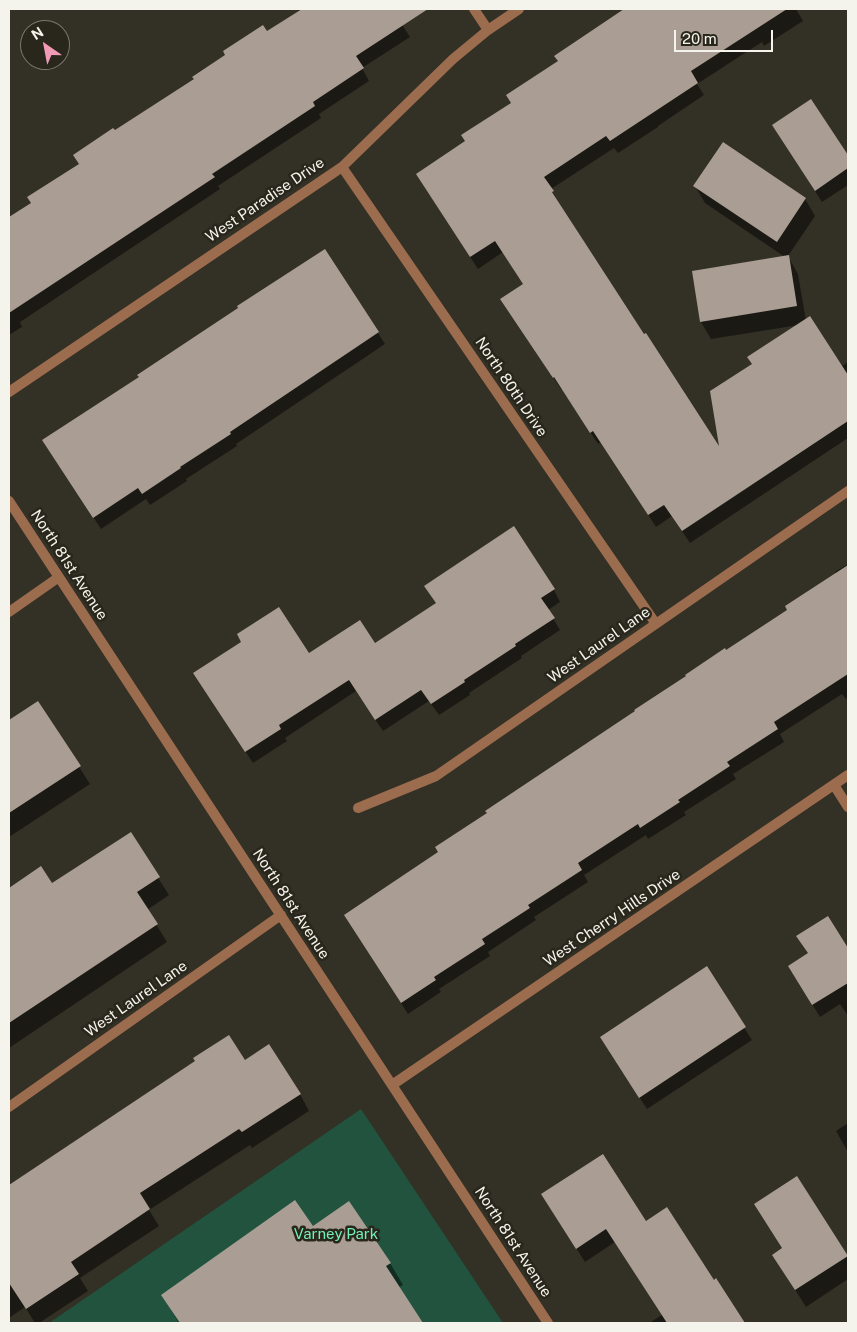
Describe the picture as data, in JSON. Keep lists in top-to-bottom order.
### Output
{
  "streets": {
    "street": [
      "West Paradise Drive",
      "North 80th Drive",
      "North 81st Avenue",
      "West Laurel Lane",
      "West Cherry Hills Drive"
    ]
  },
  "crossings": [
    ["West Paradise Drive", "North 80th Drive"],
    ["North 80th Drive", "West Laurel Lane"],
    ["North 81st Avenue", "West Laurel Lane"],
    ["North 81st Avenue", "West Cherry Hills Drive"]
  ],
  "parks": ["Varney Park"],
  "scale_bar": "20 m",
  "north": "top left"
}
